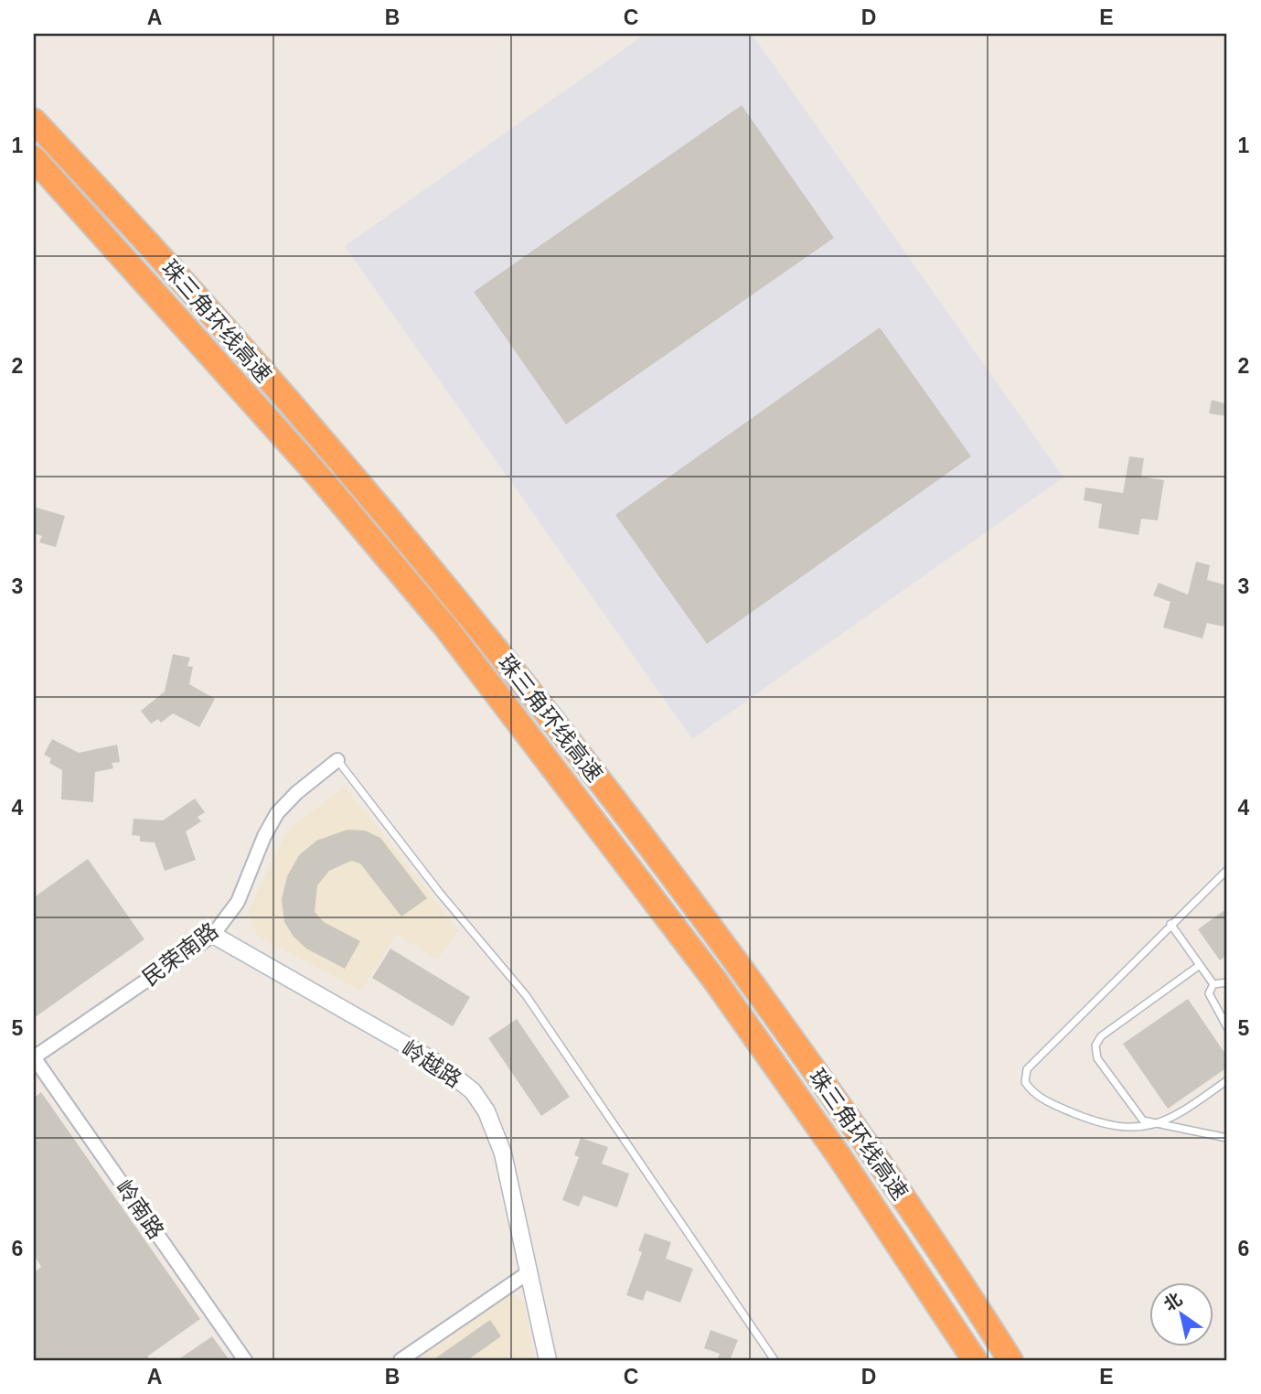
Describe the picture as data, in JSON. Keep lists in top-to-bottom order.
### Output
{
  "streets": {
    "highway": ["珠三角环线高速"],
    "street": ["民荣南路", "岭越路", "岭南路"]
  },
  "crossings": [
    ["民荣南路", "岭越路"],
    ["民荣南路", "岭南路"]
  ],
  "north": "top left",
  "grid": {
    "columns": [
      "A",
      "B",
      "C",
      "D",
      "E"
    ],
    "rows": [
      "1",
      "2",
      "3",
      "4",
      "5",
      "6"
    ]
  }
}
